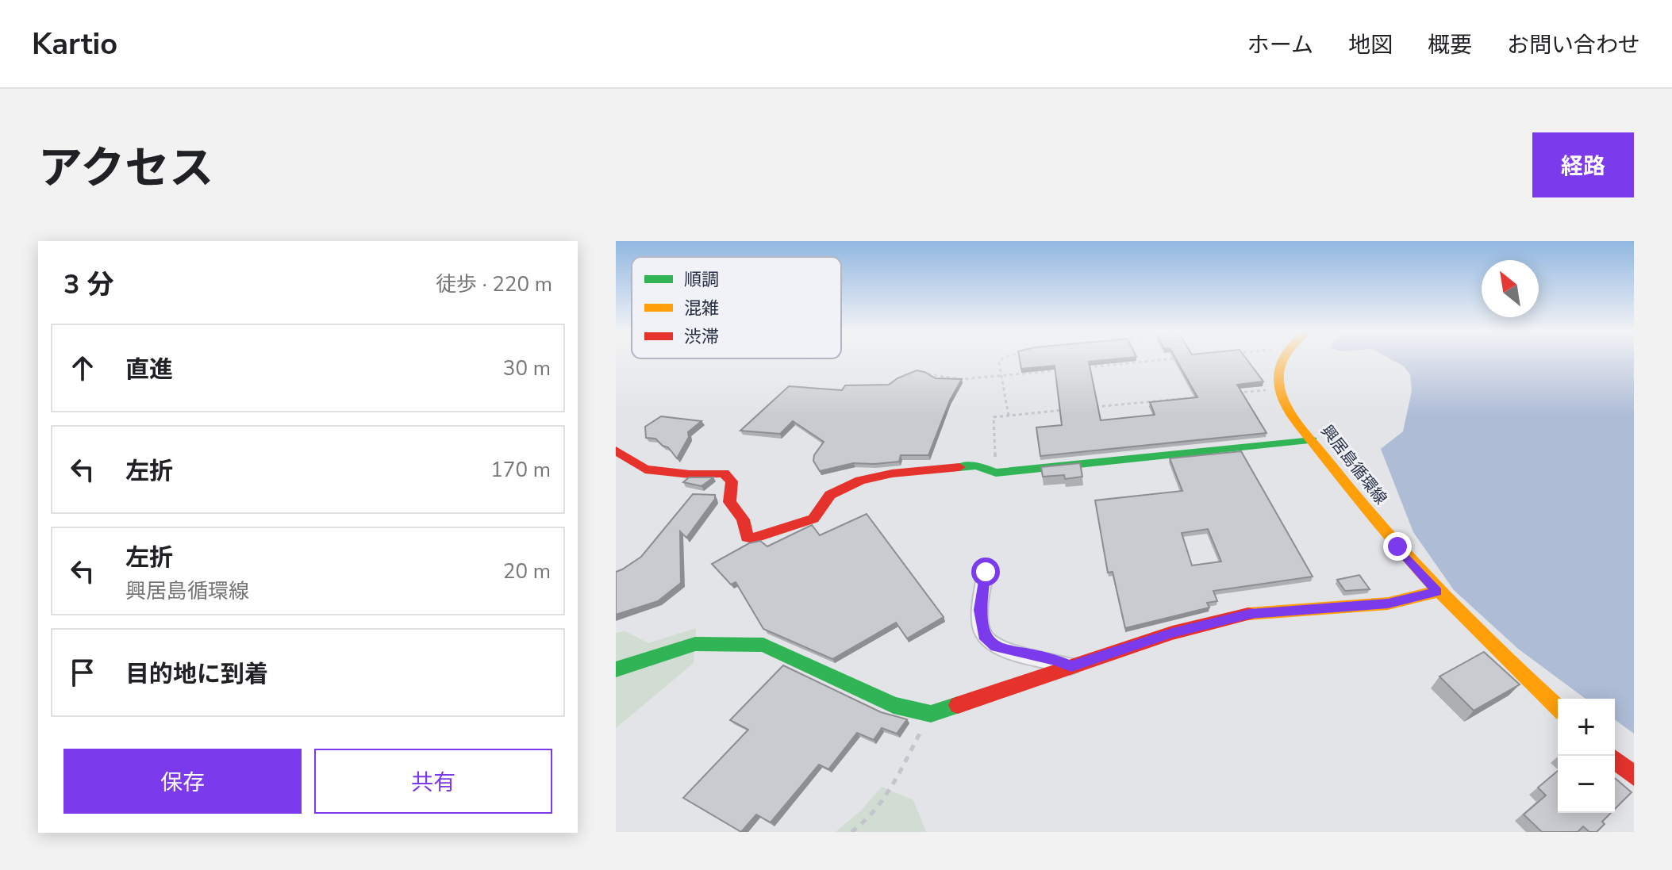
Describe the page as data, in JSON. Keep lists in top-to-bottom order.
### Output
{
  "streets": {
    "street": ["興居島循環線"]
  },
  "legend": ["順調", "混雑", "渋滞"],
  "north": "top left",
  "page": {
    "header": "Kartio",
    "nav": [
      "ホーム",
      "地図",
      "概要",
      "お問い合わせ"
    ],
    "title": "アクセス",
    "buttons": [
      "経路",
      ["保存", "共有"]
    ],
    "heading": ["3 分", "徒歩 · 220 m"],
    "list": [
      ["直進", "30 m"],
      ["左折", "170 m"],
      ["左折", "興居島循環線", "20 m"],
      "目的地に到着"
    ],
    "map_buttons": ["+", "−"]
  }
}
